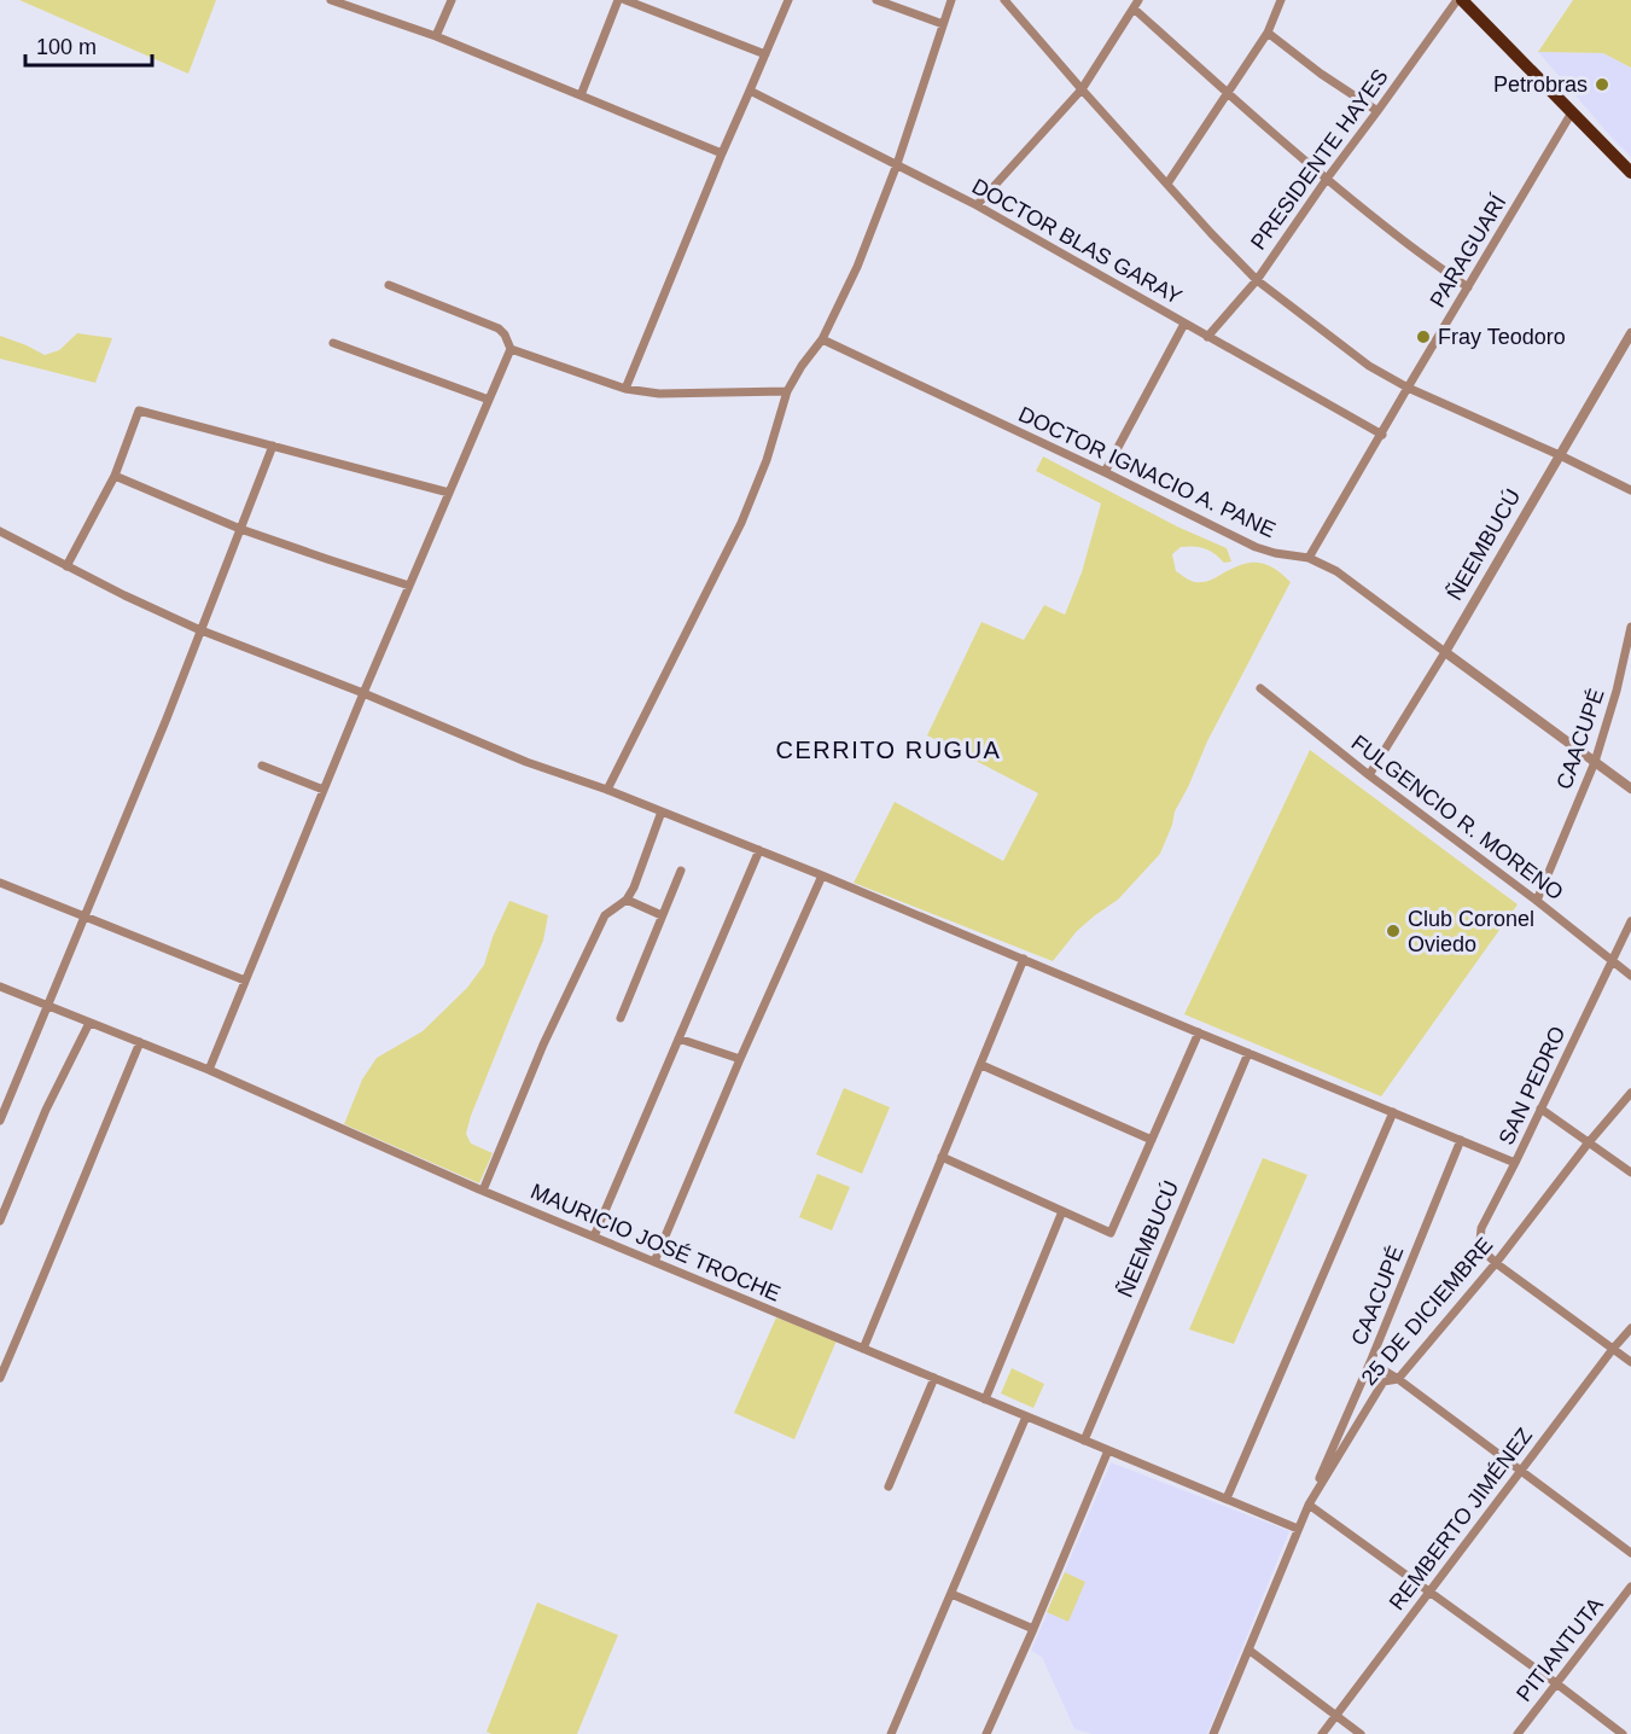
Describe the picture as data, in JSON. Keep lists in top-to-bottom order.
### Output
{
  "streets": {
    "street": [
      "PRESIDENTE HAYES",
      "DOCTOR BLAS GARAY",
      "PARAGUARÍ",
      "DOCTOR IGNACIO A. PANE",
      "ÑEEMBUCÚ",
      "CAACUPÉ",
      "FULGENCIO R. MORENO",
      "SAN PEDRO",
      "MAURICIO JOSÉ TROCHE",
      "25 DE DICIEMBRE",
      "REMBERTO JIMÉNEZ",
      "PITIANTUTA"
    ]
  },
  "crossings": [
    ["PRESIDENTE HAYES", "DOCTOR BLAS GARAY"],
    ["DOCTOR BLAS GARAY", "PARAGUARÍ"],
    ["PARAGUARÍ", "DOCTOR IGNACIO A. PANE"],
    ["DOCTOR IGNACIO A. PANE", "ÑEEMBUCÚ"],
    ["ÑEEMBUCÚ", "FULGENCIO R. MORENO"],
    ["ÑEEMBUCÚ", "MAURICIO JOSÉ TROCHE"],
    ["CAACUPÉ", "FULGENCIO R. MORENO"],
    ["CAACUPÉ", "25 DE DICIEMBRE"],
    ["FULGENCIO R. MORENO", "SAN PEDRO"],
    ["SAN PEDRO", "25 DE DICIEMBRE"],
    ["MAURICIO JOSÉ TROCHE", "25 DE DICIEMBRE"]
  ],
  "districts": ["CERRITO RUGUA"],
  "places": ["Petrobras", "Fray Teodoro", "Club Coronel Oviedo"],
  "scale_bar": "100 m"
}
